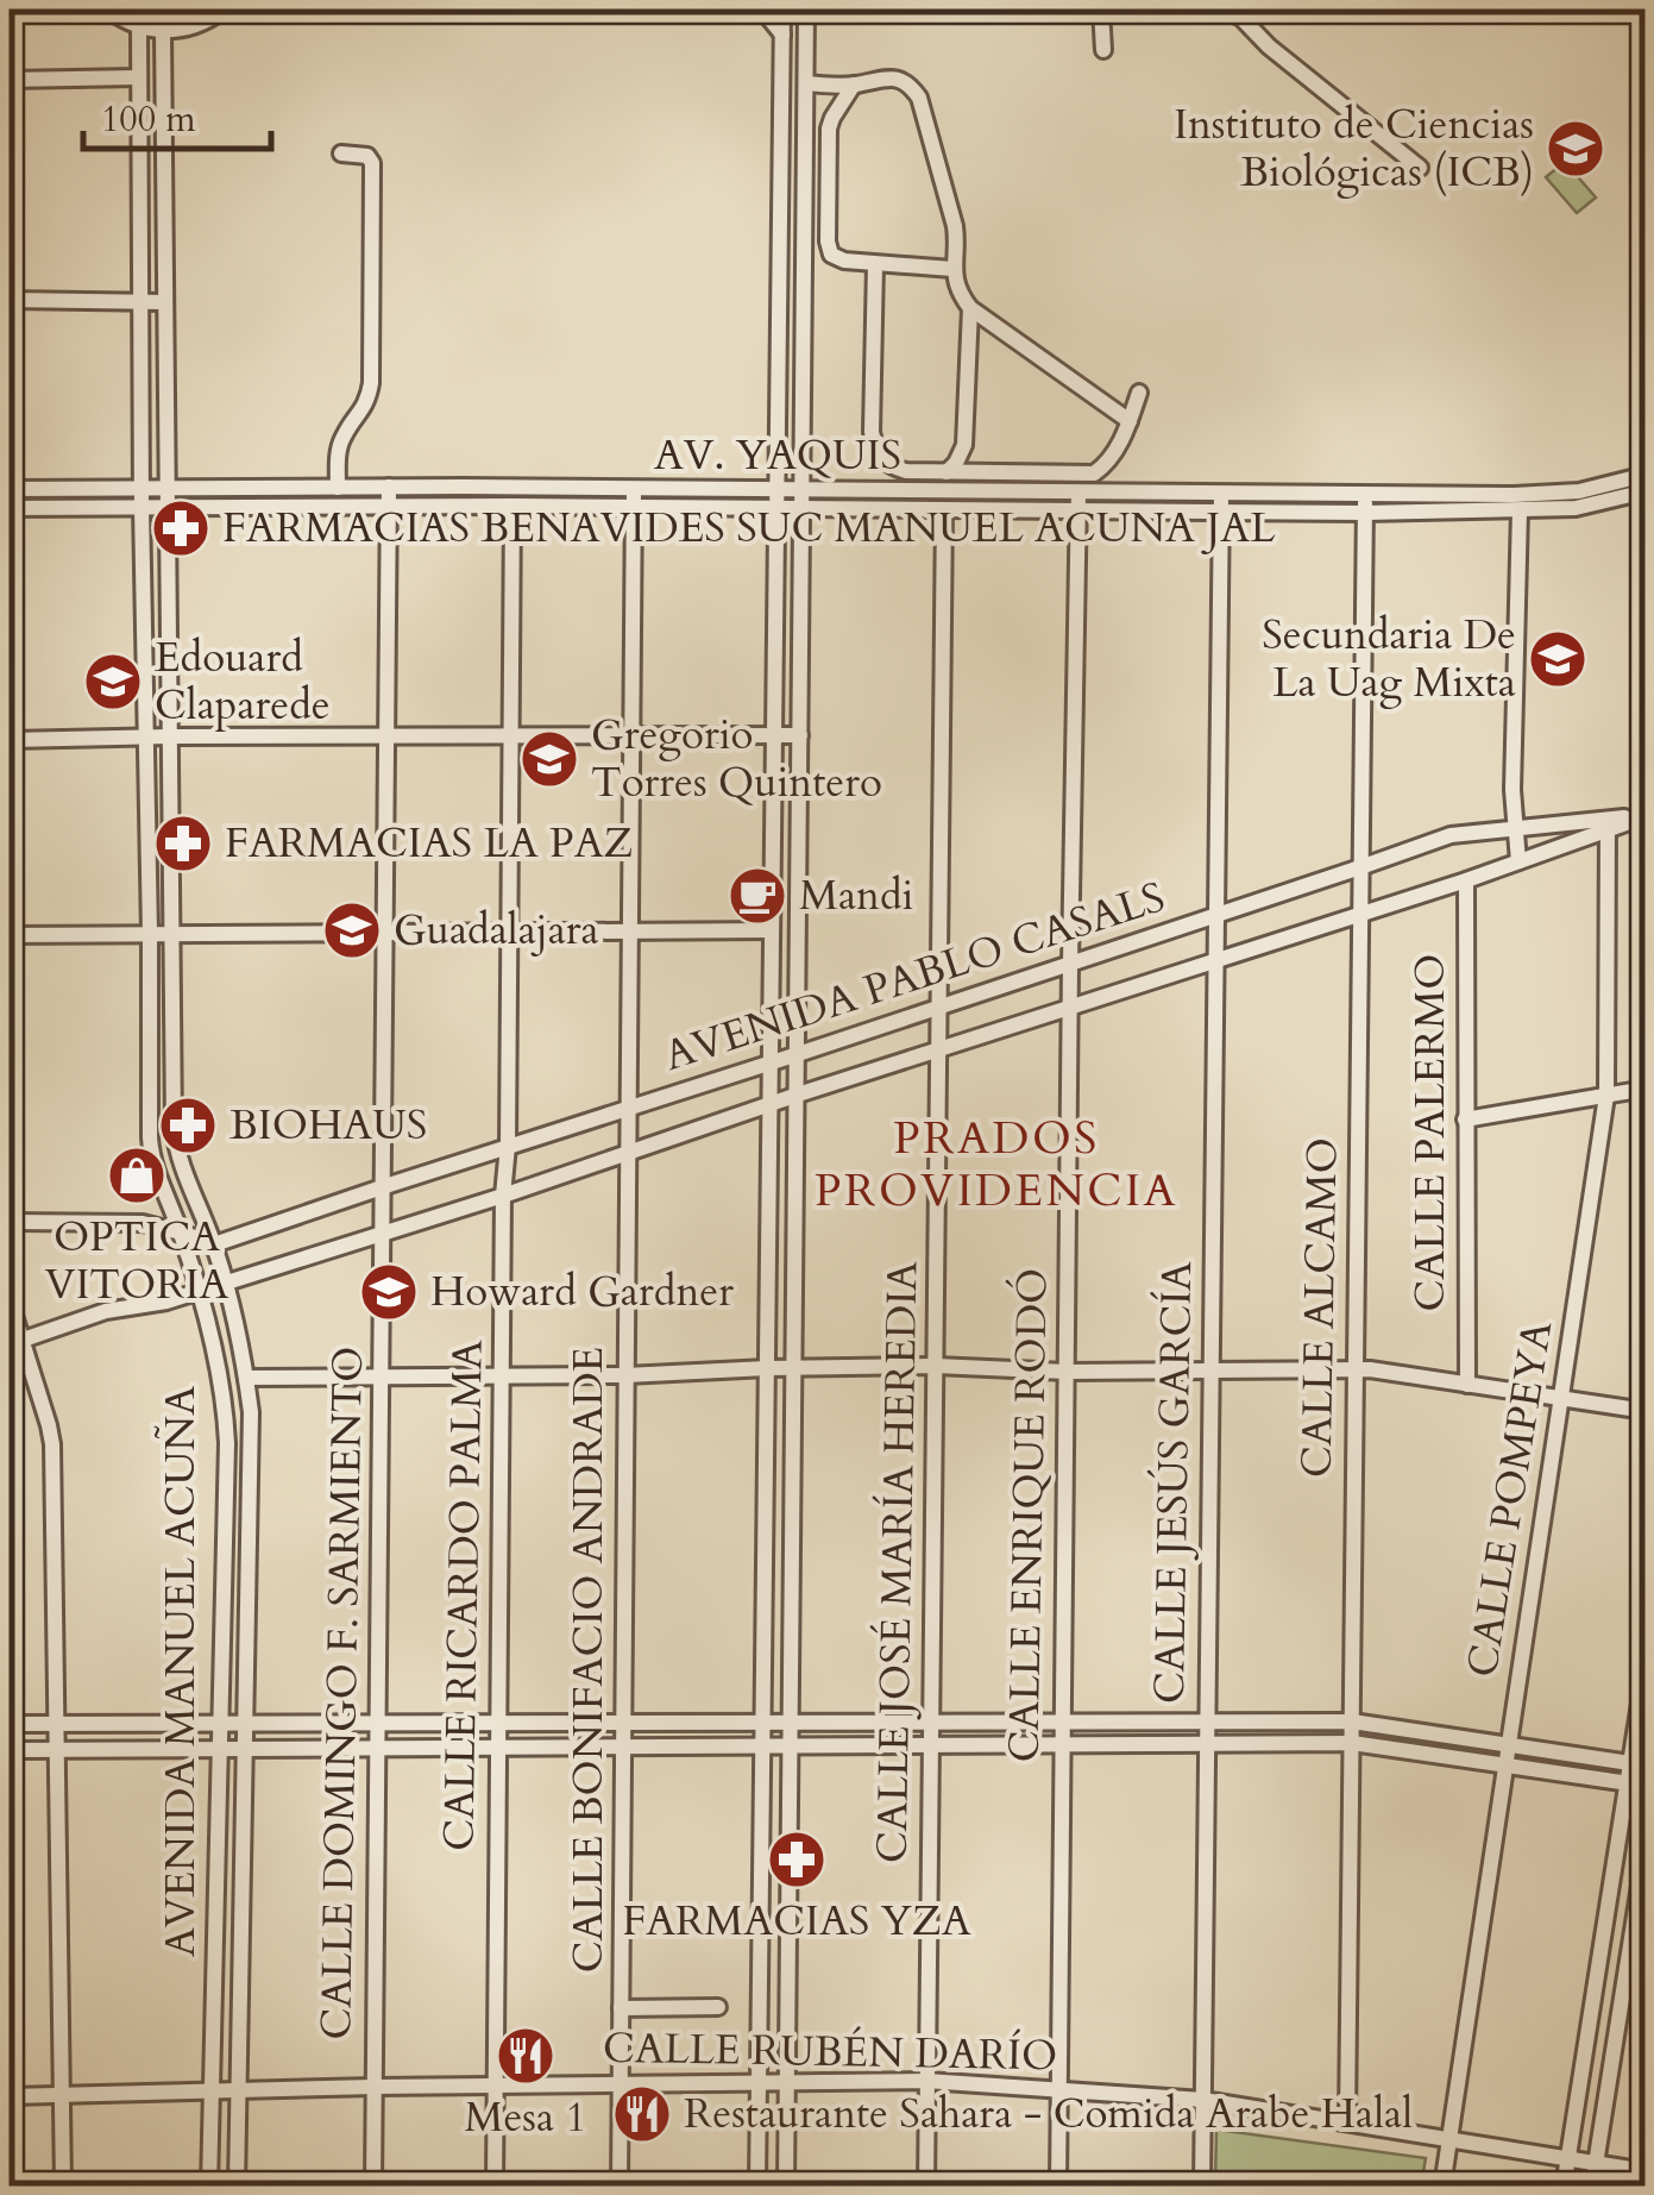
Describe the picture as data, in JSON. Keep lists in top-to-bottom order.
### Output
{
  "streets": {
    "street": [
      "AV. YAQUIS",
      "AVENIDA PABLO CASALS",
      "CALLE PALERMO",
      "CALLE ALCAMO",
      "CALLE JESÚS GARCÍA",
      "CALLE POMPEYA",
      "CALLE ENRIQUE RODÓ",
      "CALLE JOSÉ MARÍA HEREDIA",
      "CALLE RICARDO PALMA",
      "CALLE BONIFACIO ANDRADE",
      "AVENIDA MANUEL ACUÑA",
      "CALLE DOMINGO F. SARMIENTO",
      "CALLE RUBÉN DARÍO"
    ]
  },
  "crossings": [
    ["AV. YAQUIS", "CALLE ALCAMO"],
    ["AV. YAQUIS", "CALLE JESÚS GARCÍA"],
    ["AV. YAQUIS", "CALLE ENRIQUE RODÓ"],
    ["AV. YAQUIS", "CALLE JOSÉ MARÍA HEREDIA"],
    ["AV. YAQUIS", "CALLE RICARDO PALMA"],
    ["AV. YAQUIS", "CALLE BONIFACIO ANDRADE"],
    ["AV. YAQUIS", "AVENIDA MANUEL ACUÑA"],
    ["AV. YAQUIS", "CALLE DOMINGO F. SARMIENTO"],
    ["AVENIDA PABLO CASALS", "CALLE PALERMO"],
    ["AVENIDA PABLO CASALS", "CALLE ALCAMO"],
    ["AVENIDA PABLO CASALS", "CALLE JESÚS GARCÍA"],
    ["AVENIDA PABLO CASALS", "CALLE POMPEYA"],
    ["AVENIDA PABLO CASALS", "CALLE ENRIQUE RODÓ"],
    ["AVENIDA PABLO CASALS", "CALLE JOSÉ MARÍA HEREDIA"],
    ["AVENIDA PABLO CASALS", "CALLE RICARDO PALMA"],
    ["AVENIDA PABLO CASALS", "CALLE BONIFACIO ANDRADE"],
    ["AVENIDA PABLO CASALS", "AVENIDA MANUEL ACUÑA"],
    ["AVENIDA PABLO CASALS", "CALLE DOMINGO F. SARMIENTO"],
    ["CALLE ALCAMO", "CALLE RUBÉN DARÍO"],
    ["CALLE JESÚS GARCÍA", "CALLE RUBÉN DARÍO"],
    ["CALLE POMPEYA", "CALLE RUBÉN DARÍO"],
    ["CALLE ENRIQUE RODÓ", "CALLE RUBÉN DARÍO"],
    ["CALLE JOSÉ MARÍA HEREDIA", "CALLE RUBÉN DARÍO"],
    ["CALLE RICARDO PALMA", "CALLE RUBÉN DARÍO"],
    ["CALLE BONIFACIO ANDRADE", "CALLE RUBÉN DARÍO"],
    ["AVENIDA MANUEL ACUÑA", "CALLE RUBÉN DARÍO"],
    ["CALLE DOMINGO F. SARMIENTO", "CALLE RUBÉN DARÍO"]
  ],
  "districts": ["PRADOS PROVIDENCIA"],
  "places": {
    "school or university": [
      "Instituto de Ciencias Biológicas (ICB)",
      "Secundaria De La Uag Mixta",
      "Edouard Claparede",
      "Gregorio Torres Quintero",
      "Guadalajara",
      "Howard Gardner"
    ],
    "pharmacy": [
      "FARMACIAS BENAVIDES SUC MANUEL ACUNA JAL",
      "FARMACIAS LA PAZ",
      "BIOHAUS",
      "FARMACIAS YZA"
    ],
    "cafe": ["Mandi"],
    "shop": ["OPTICA VITORIA"],
    "restaurant": ["Mesa 1", "Restaurante Sahara - Comida Arabe Halal"]
  },
  "scale_bar": "100 m"
}
